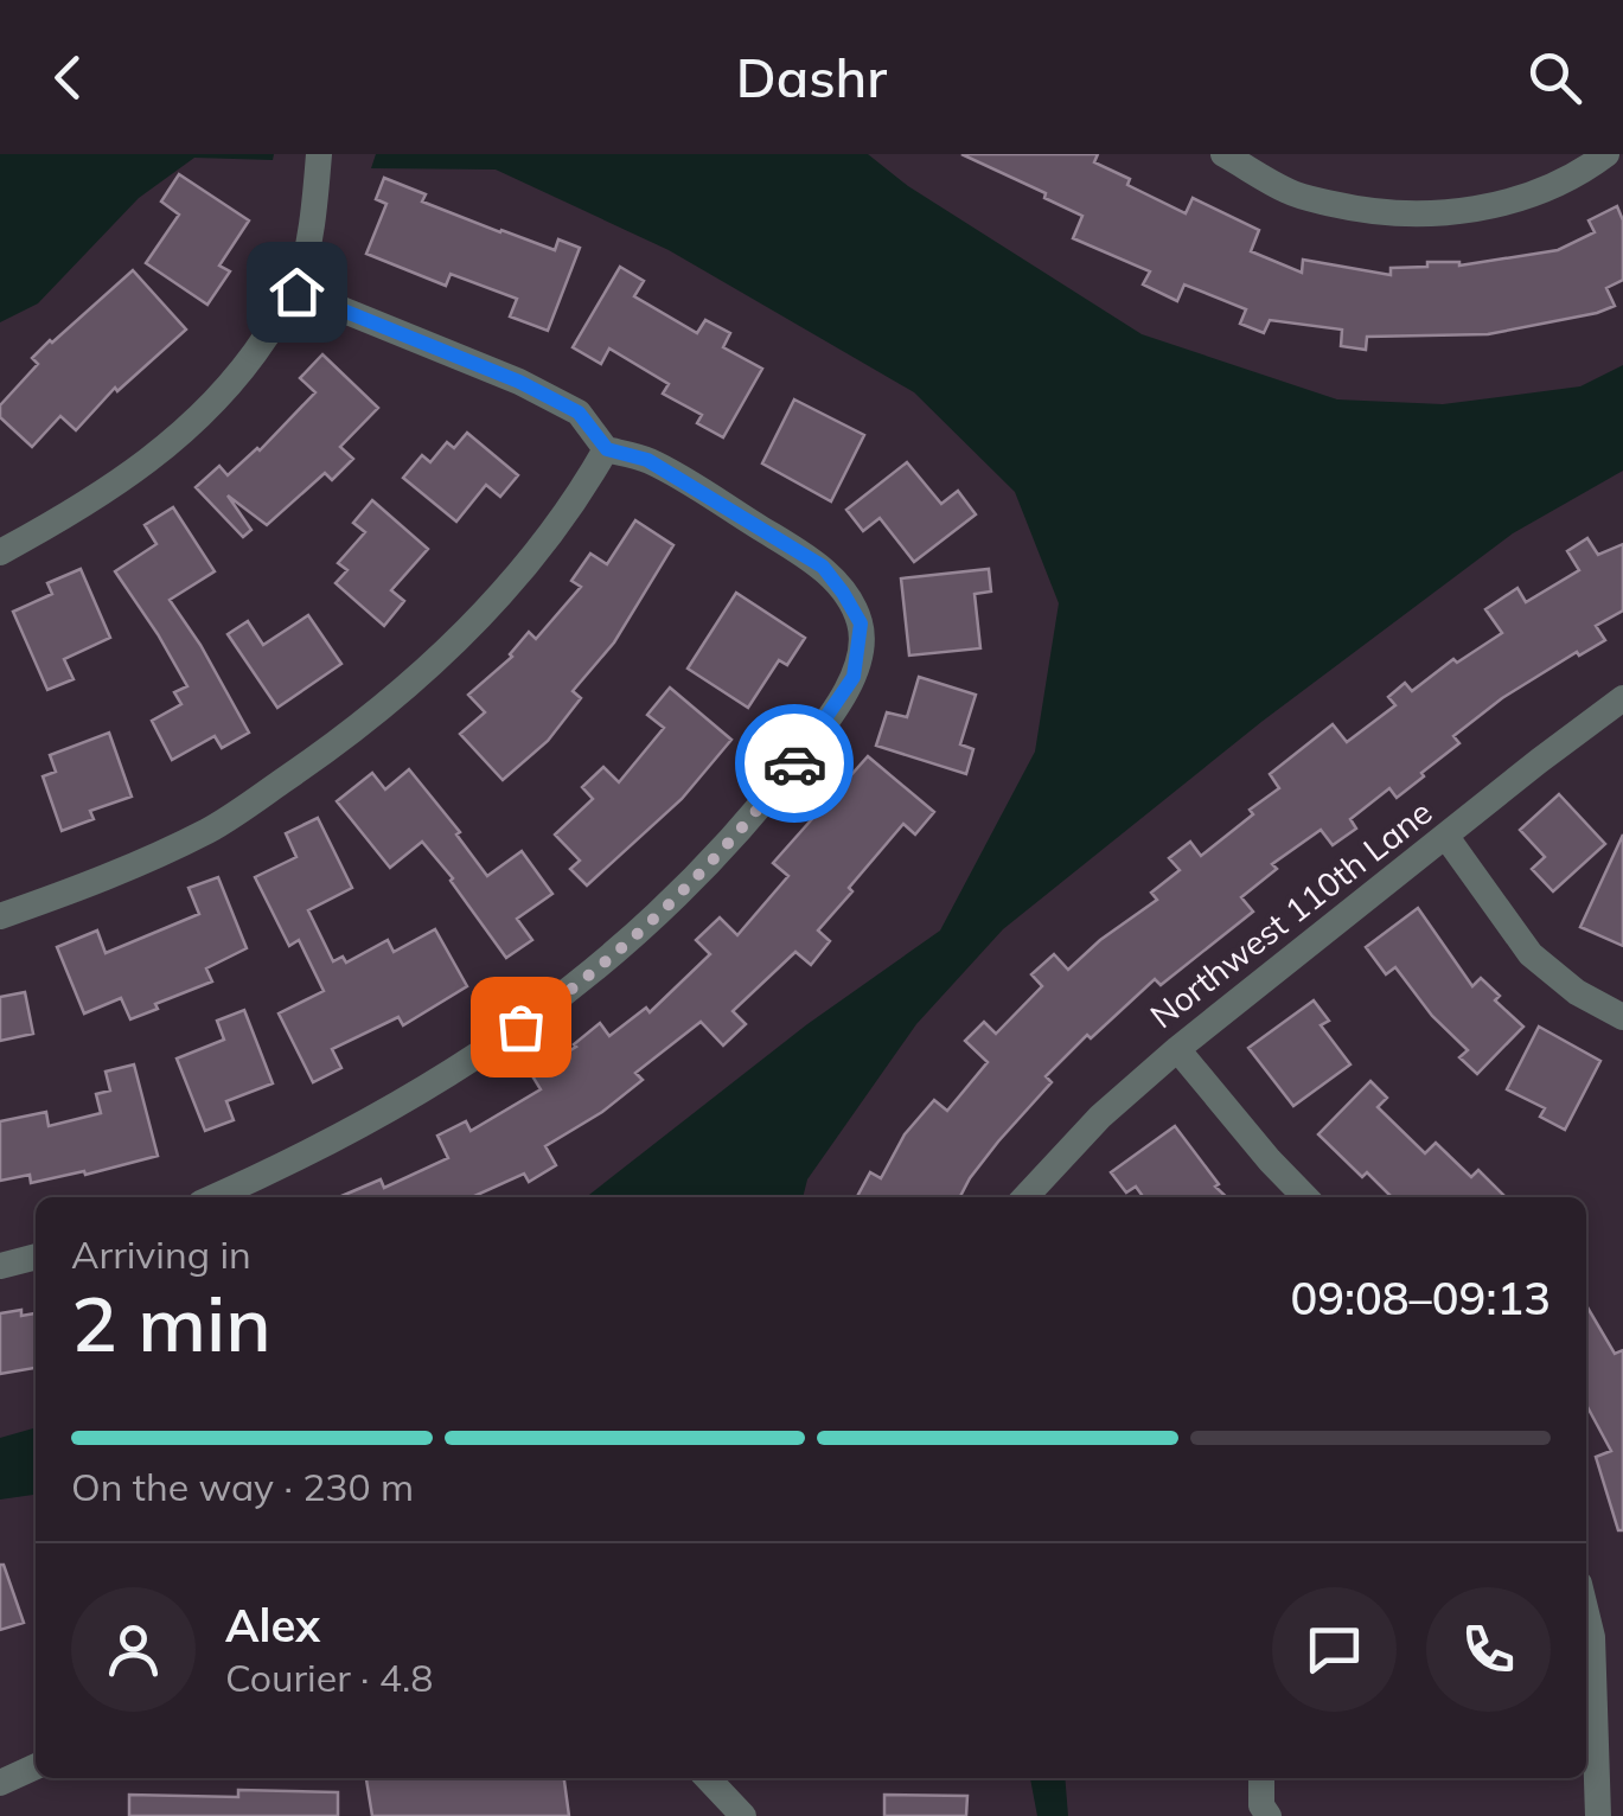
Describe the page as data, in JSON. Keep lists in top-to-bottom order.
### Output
{
  "streets": {
    "street": ["Northwest 110th Lane"]
  },
  "page": {
    "header": "Dashr",
    "heading": ["2 min", "Arriving in", "09:08–09:13"],
    "panel": ["Alex", "Courier · 4.8"],
    "bar": "On the way · 230 m"
  }
}
